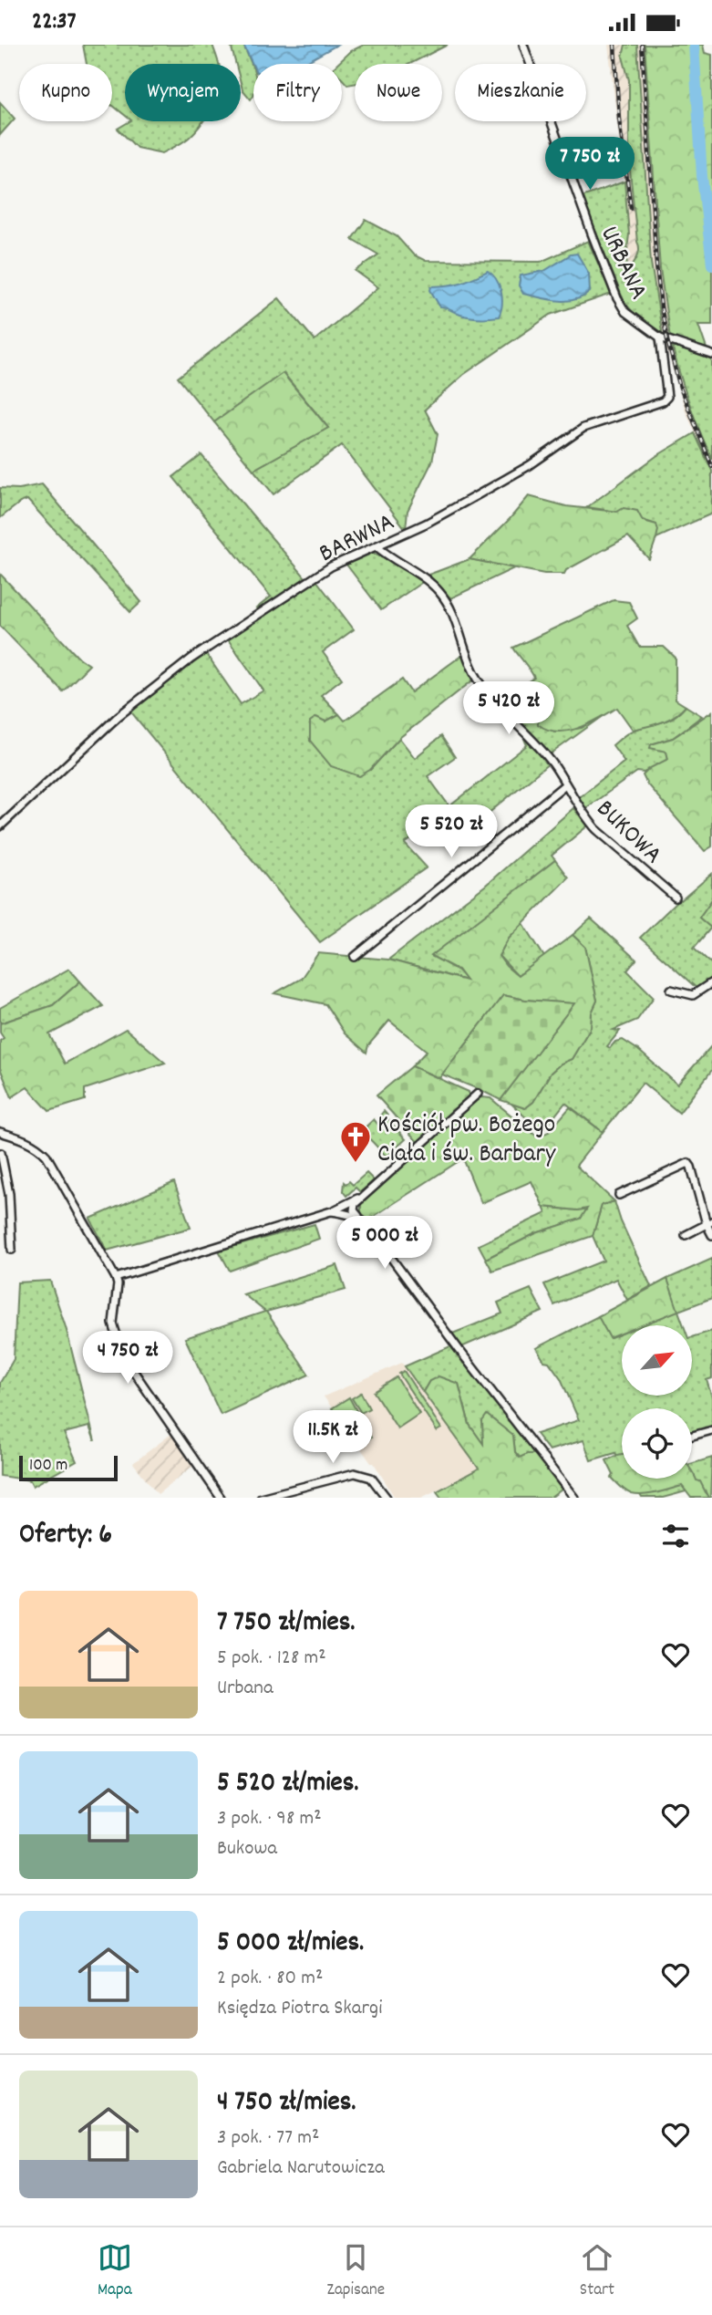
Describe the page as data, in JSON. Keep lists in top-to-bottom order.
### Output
{
  "streets": {
    "street": ["URBANA", "BARWNA", "BUKOWA"]
  },
  "crossings": [
    ["URBANA", "BARWNA"],
    ["BARWNA", "BUKOWA"]
  ],
  "places": {
    "church": ["Kościół pw. Bożego Ciała i św. Barbary"]
  },
  "scale_bar": "100 m",
  "north": "top right",
  "page": {
    "status": "22:37",
    "chip": [
      "Kupno",
      "Wynajem",
      "Filtry",
      "Nowe",
      "Mieszkanie"
    ],
    "price": [
      "7 750 zł",
      "5 420 zł",
      "5 520 zł",
      "5 000 zł",
      "4 750 zł",
      "11.5K zł"
    ],
    "scale": "100 m",
    "heading": "Oferty: 6",
    "list": [
      {
        "name": "7 750 zł/mies.",
        "note": "5 pok. · 128 m² · Urbana"
      },
      {
        "name": "5 520 zł/mies.",
        "note": "3 pok. · 98 m² · Bukowa"
      },
      {
        "name": "5 000 zł/mies.",
        "note": "2 pok. · 80 m² · Księdza Piotra Skargi"
      },
      {
        "name": "4 750 zł/mies.",
        "note": "3 pok. · 77 m² · Gabriela Narutowicza"
      }
    ],
    "tabs": ["Mapa", "Zapisane", "Start"]
  }
}
